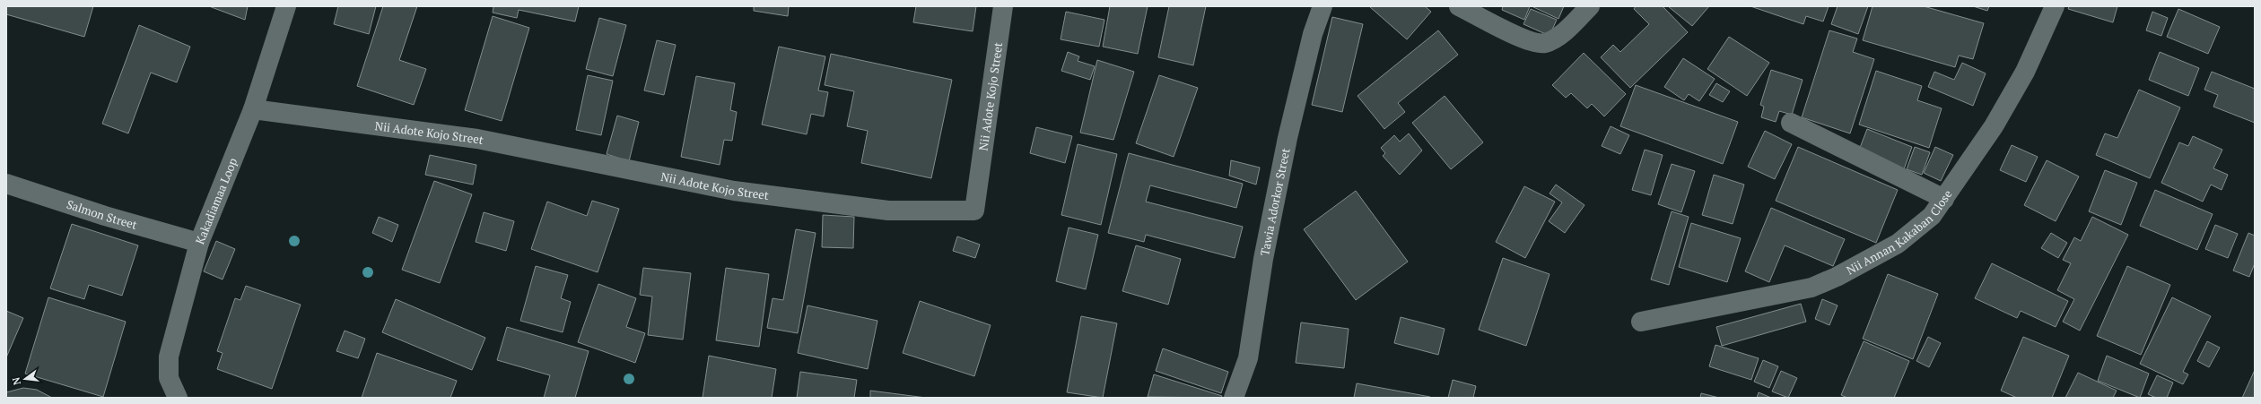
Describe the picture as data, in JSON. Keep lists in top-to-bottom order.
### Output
{
  "streets": {
    "street": [
      "Nii Adote Kojo Street",
      "Kakadiamaa Loop",
      "Tawia Adorkor Street",
      "Salmon Street",
      "Nii Annan Kakaban Close"
    ]
  },
  "crossings": [
    ["Nii Adote Kojo Street", "Kakadiamaa Loop"],
    ["Kakadiamaa Loop", "Salmon Street"]
  ],
  "north": "left"
}
